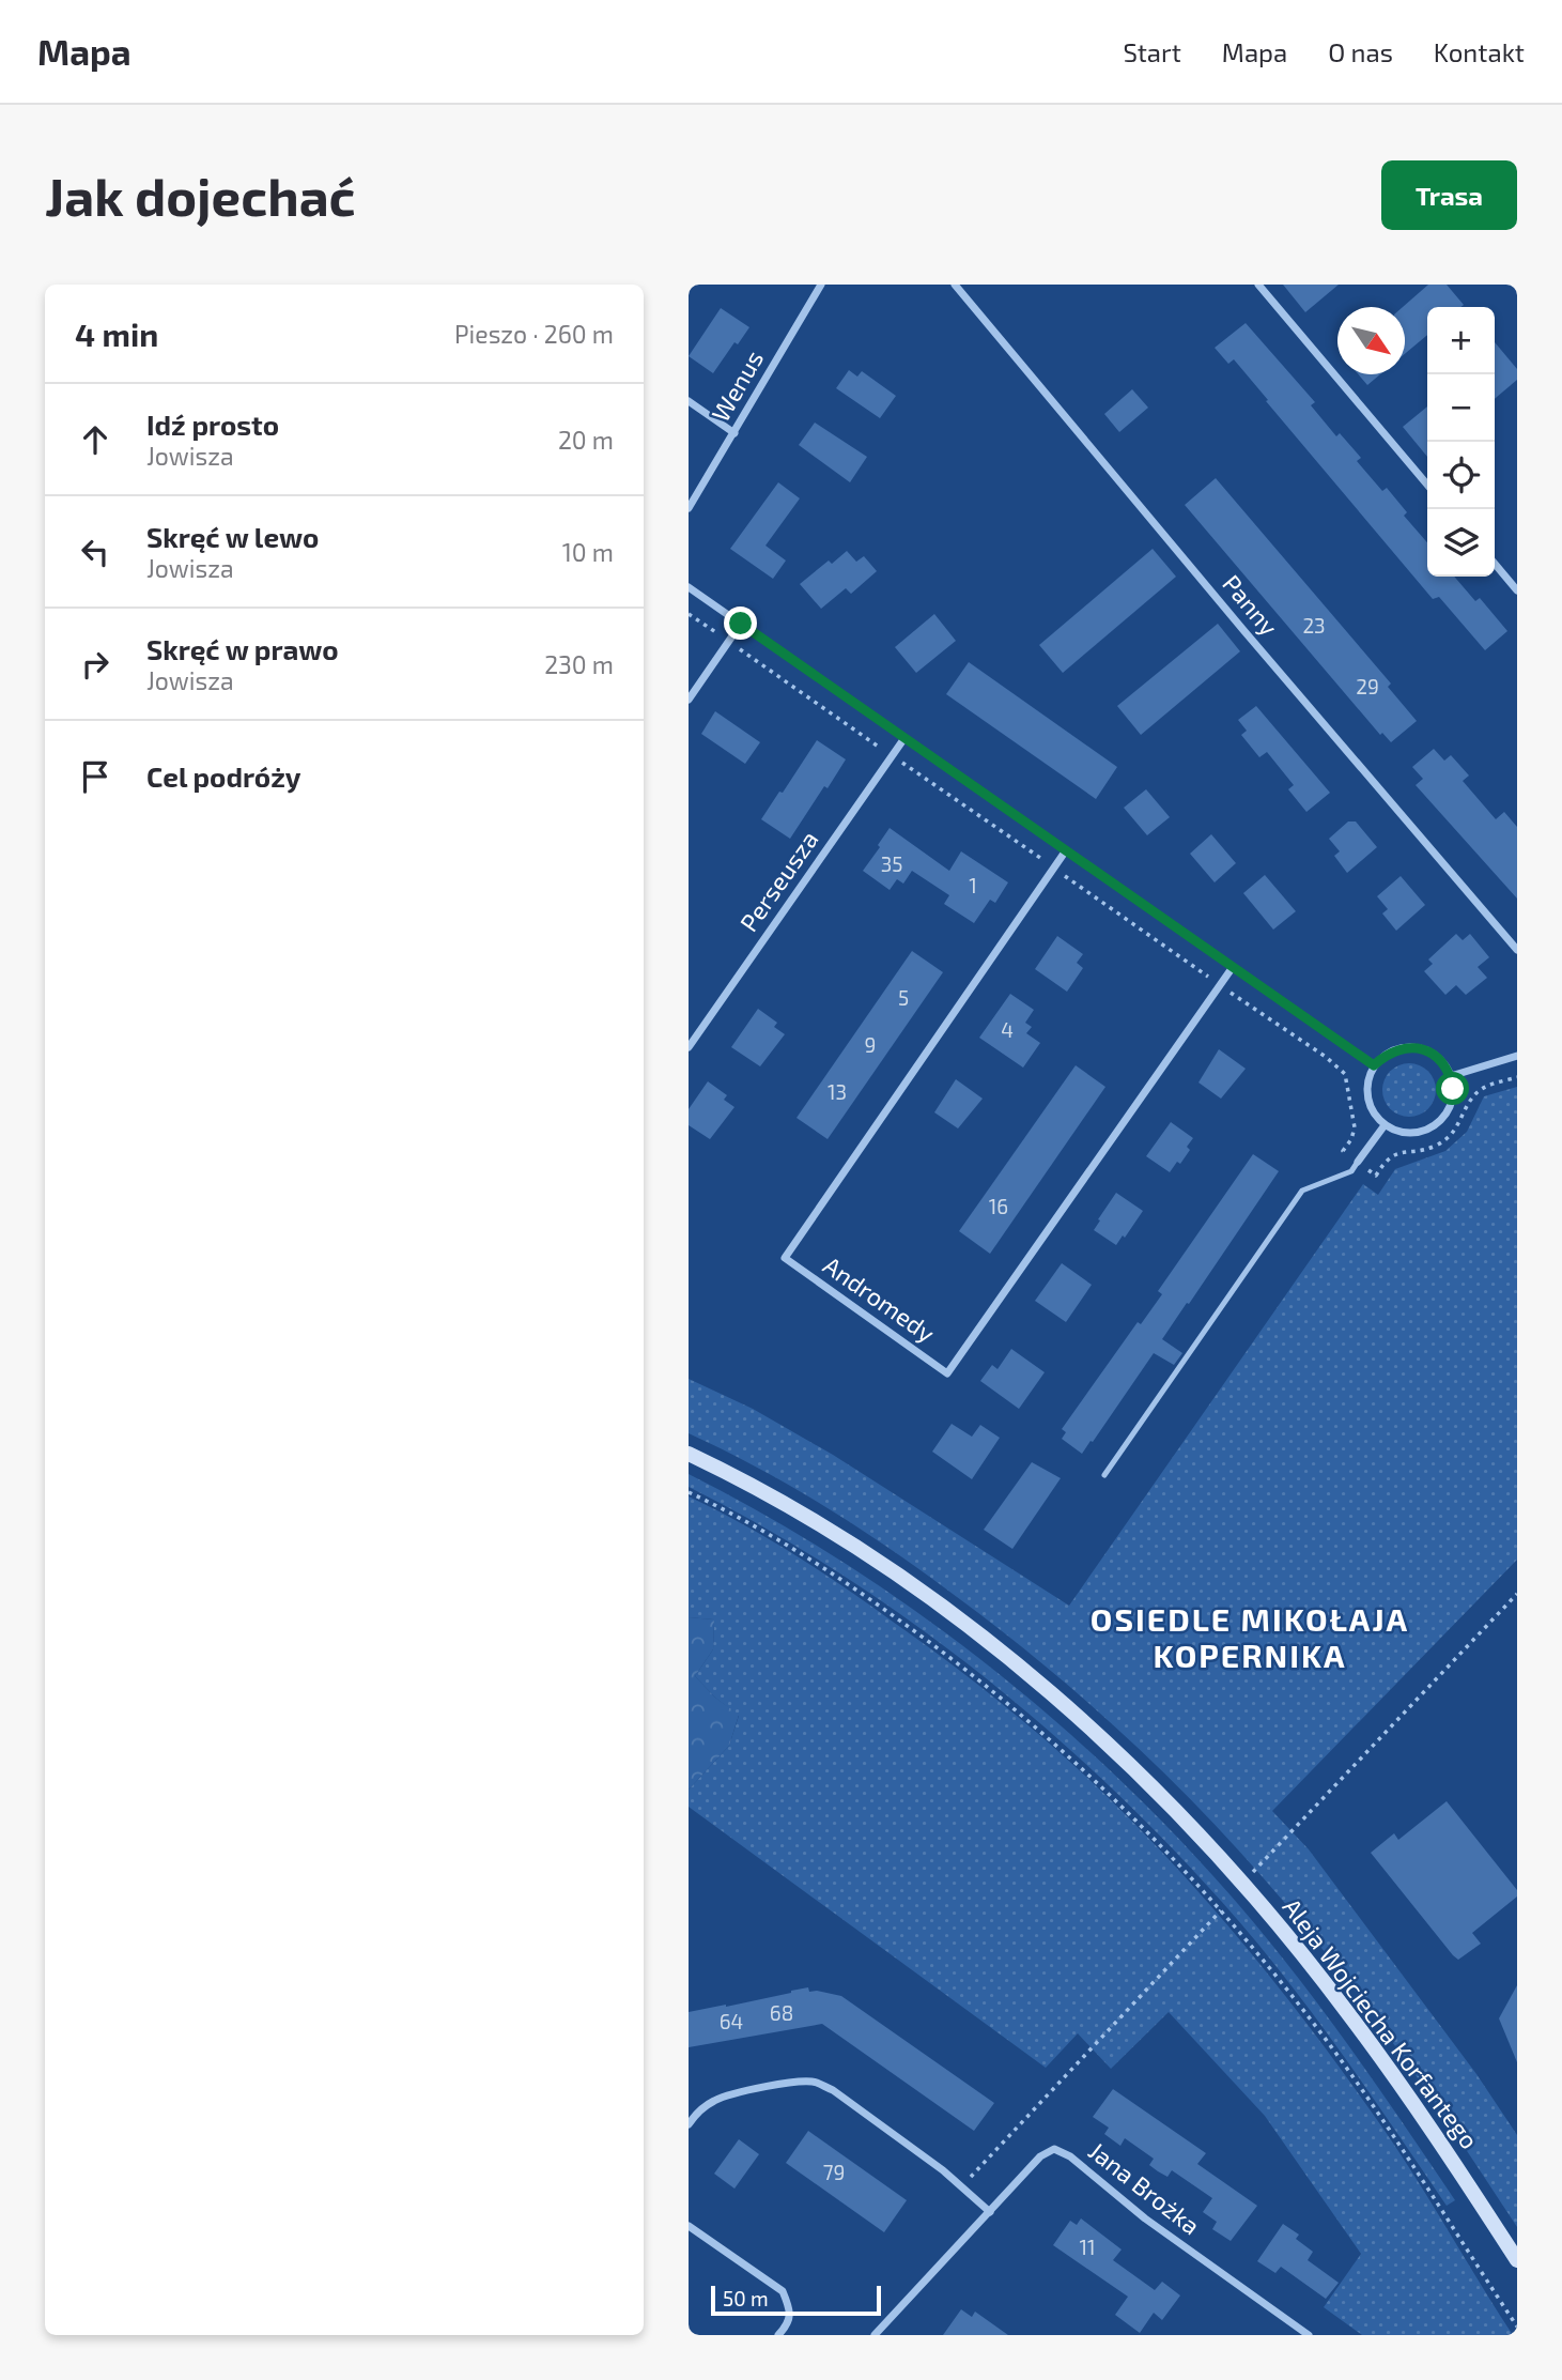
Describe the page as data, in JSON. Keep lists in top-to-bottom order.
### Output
{
  "streets": {
    "main road": ["Aleja Wojciecha Korfantego"],
    "street": [
      "Wenus",
      "Panny",
      "Perseusza",
      "Andromedy",
      "Jana Brożka"
    ]
  },
  "districts": ["OSIEDLE MIKOŁAJA KOPERNIKA"],
  "house_numbers": [
    "23",
    "29",
    "35",
    "1",
    "5",
    "4",
    "9",
    "13",
    "16",
    "68",
    "64",
    "79",
    "11"
  ],
  "scale_bar": "50 m",
  "north": "bottom right",
  "page": {
    "header": "Mapa",
    "nav": [
      "Start",
      "Mapa",
      "O nas",
      "Kontakt"
    ],
    "buttons": "Trasa",
    "title": "Jak dojechać",
    "heading": ["4 min", "Pieszo · 260 m"],
    "map_buttons": ["+", "−"],
    "list": [
      ["Idź prosto", "Jowisza", "20 m"],
      ["Skręć w lewo", "Jowisza", "10 m"],
      ["Skręć w prawo", "Jowisza", "230 m"],
      "Cel podróży"
    ],
    "scale": "50 m"
  }
}
